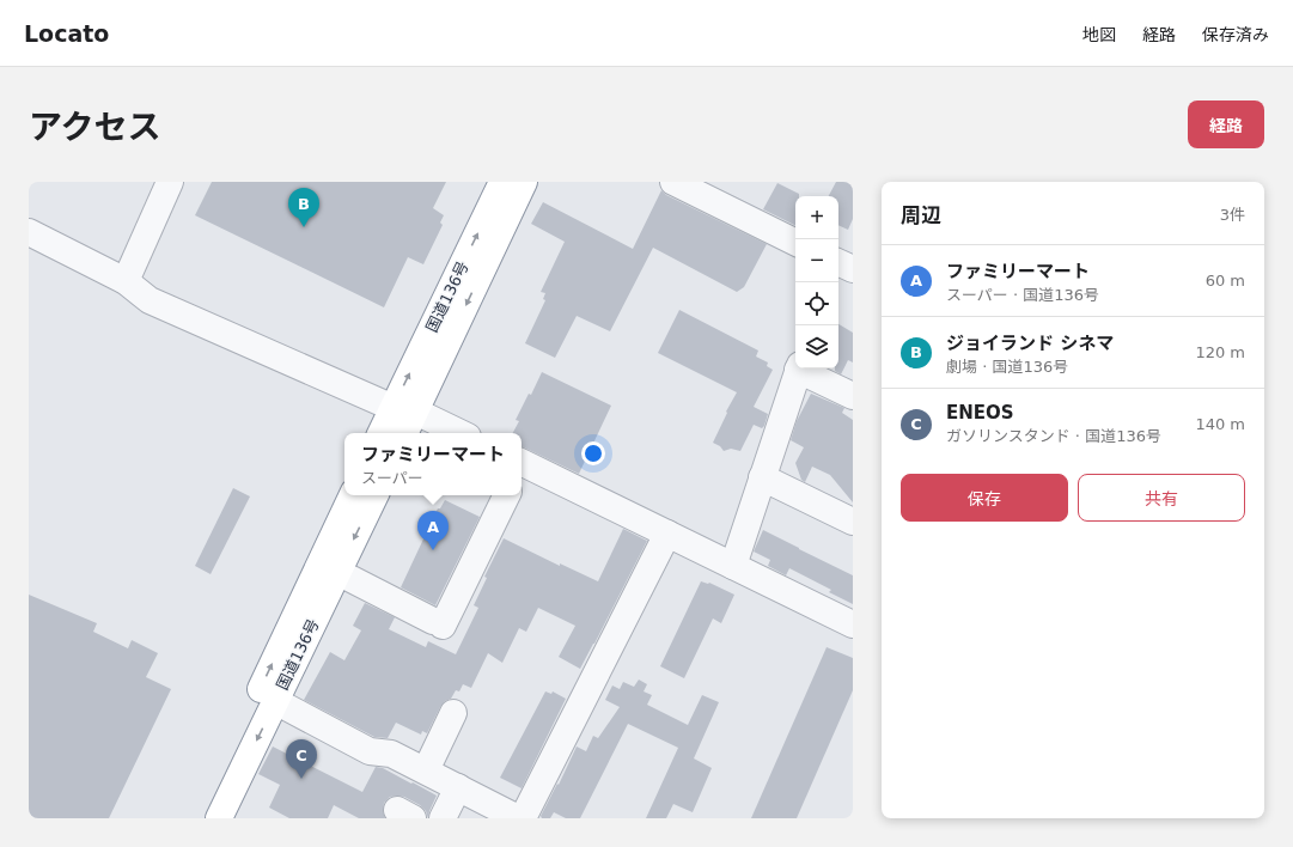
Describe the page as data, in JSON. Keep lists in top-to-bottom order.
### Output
{
  "streets": {
    "highway": ["国道136号"]
  },
  "page": {
    "header": "Locato",
    "nav": ["地図", "経路", "保存済み"],
    "title": "アクセス",
    "buttons": [
      "経路",
      ["保存", "共有"]
    ],
    "heading": ["周辺", "3件"],
    "pins": ["B", "A", "C"],
    "map_buttons": ["+", "−"],
    "list": [
      {
        "mark": "A",
        "name": "ファミリーマート",
        "note": "スーパー · 国道136号",
        "value": "60 m"
      },
      {
        "mark": "B",
        "name": "ジョイランド シネマ",
        "note": "劇場 · 国道136号",
        "value": "120 m"
      },
      {
        "mark": "C",
        "name": "ENEOS",
        "note": "ガソリンスタンド · 国道136号",
        "value": "140 m"
      }
    ],
    "popup": ["ファミリーマート", "スーパー"]
  }
}
